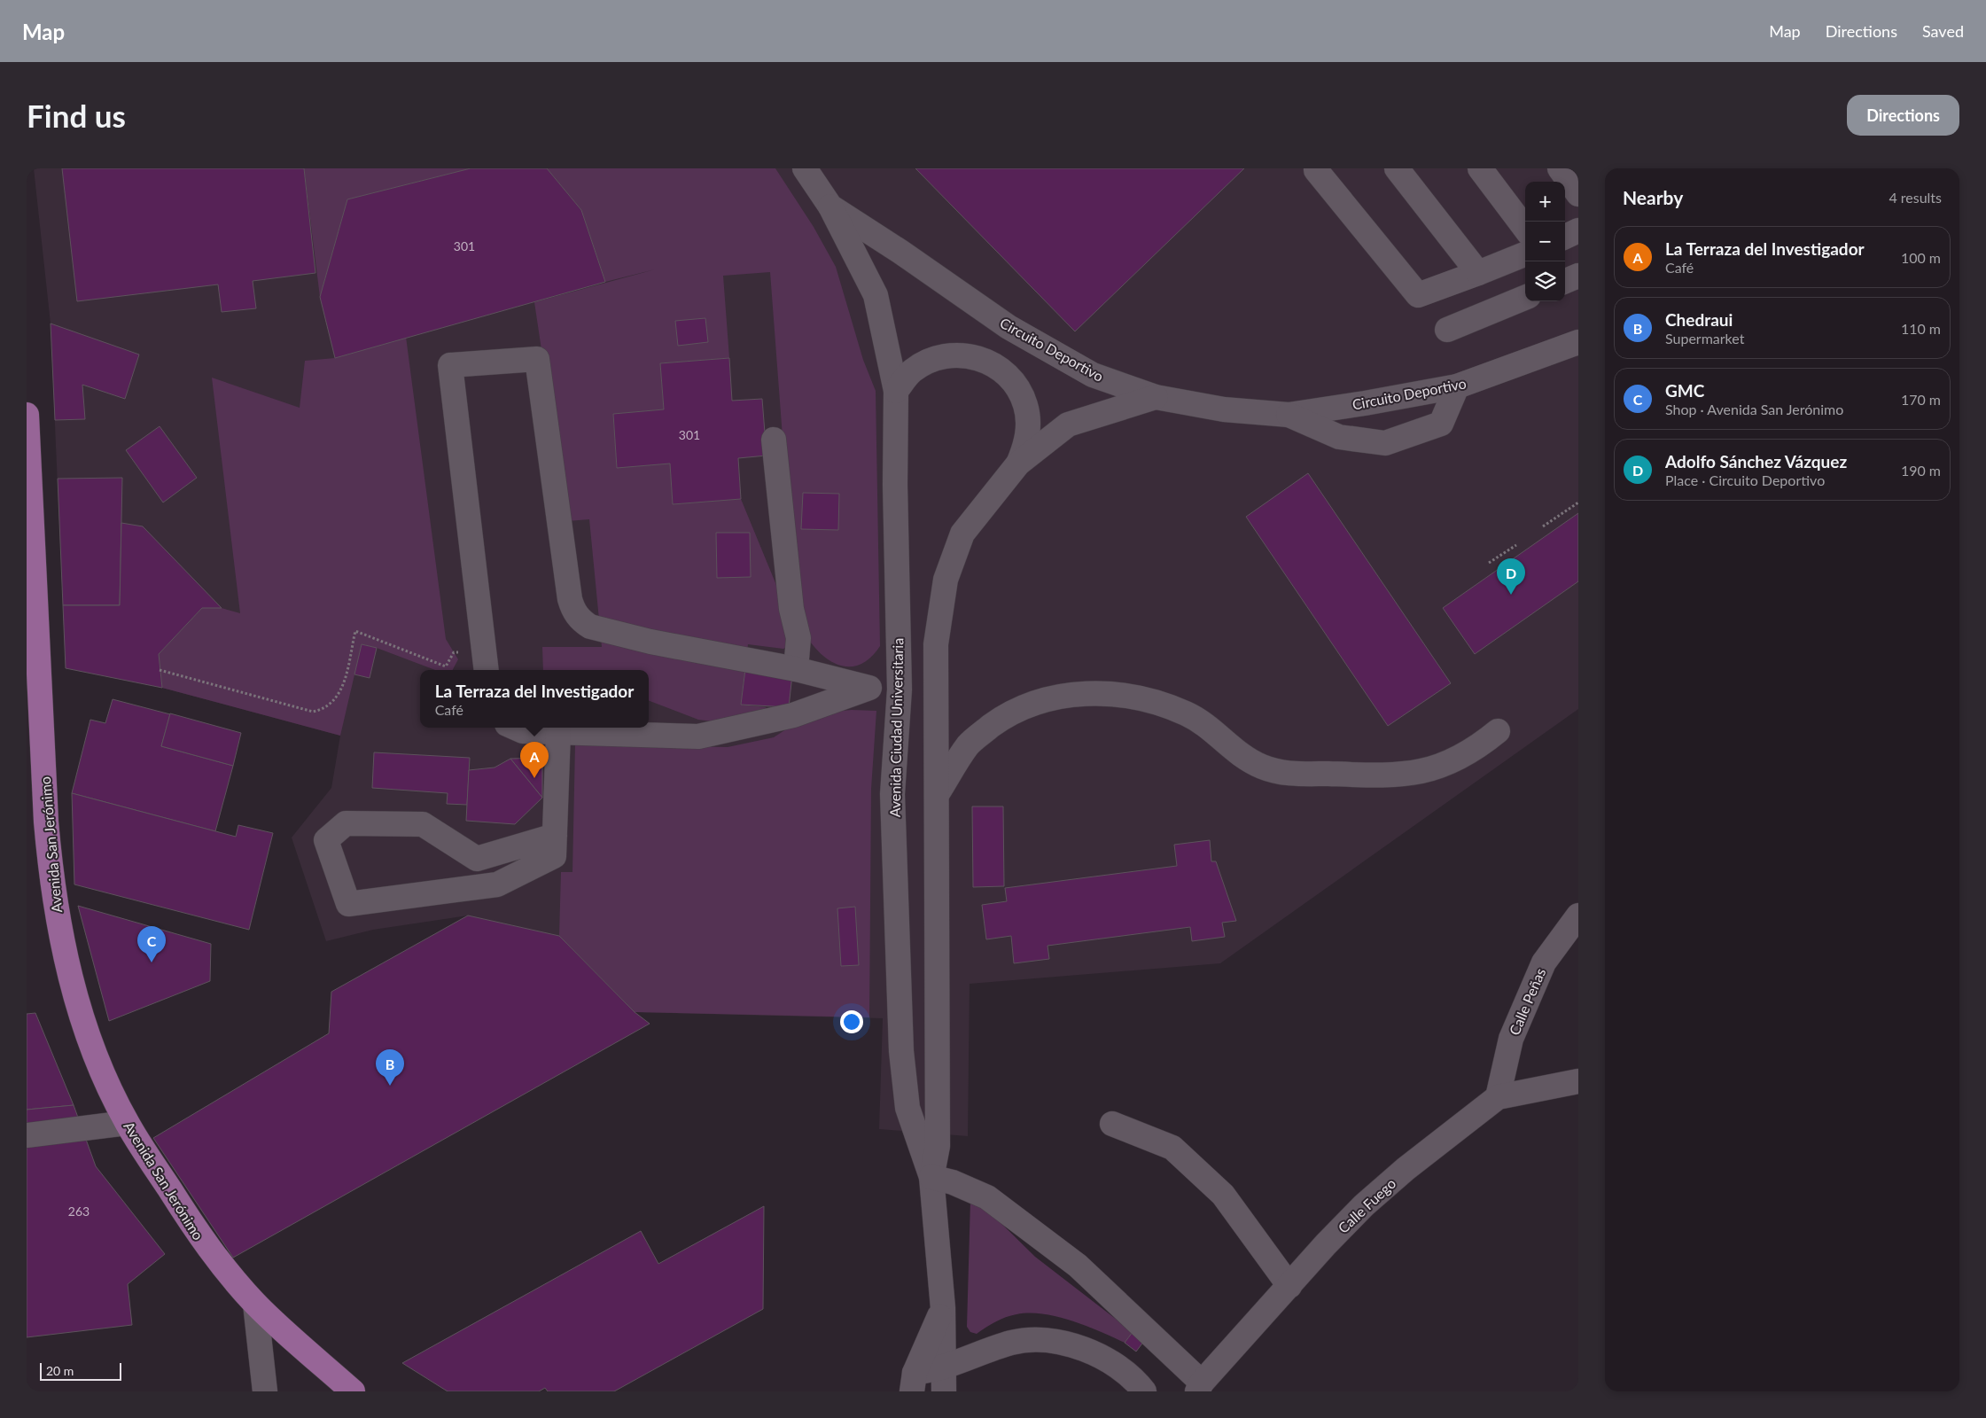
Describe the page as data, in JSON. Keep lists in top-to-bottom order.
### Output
{
  "streets": {
    "main road": ["Avenida San Jerónimo"],
    "street": [
      "Circuito Deportivo",
      "Avenida Ciudad Universitaria",
      "Calle Peñas",
      "Calle Fuego"
    ]
  },
  "crossings": [
    ["Circuito Deportivo", "Avenida Ciudad Universitaria"],
    ["Calle Peñas", "Calle Fuego"]
  ],
  "house_numbers": ["301", "301", "263"],
  "scale_bar": "20 m",
  "page": {
    "header": "Map",
    "nav": ["Map", "Directions", "Saved"],
    "buttons": "Directions",
    "title": "Find us",
    "heading": ["Nearby", "4 results"],
    "map_buttons": ["+", "−"],
    "list": [
      {
        "mark": "A",
        "name": "La Terraza del Investigador",
        "note": "Café",
        "value": "100 m"
      },
      {
        "mark": "B",
        "name": "Chedraui",
        "note": "Supermarket",
        "value": "110 m"
      },
      {
        "mark": "C",
        "name": "GMC",
        "note": "Shop · Avenida San Jerónimo",
        "value": "170 m"
      },
      {
        "mark": "D",
        "name": "Adolfo Sánchez Vázquez",
        "note": "Place · Circuito Deportivo",
        "value": "190 m"
      }
    ],
    "pins": [
      "D",
      "A",
      "C",
      "B"
    ],
    "popup": ["La Terraza del Investigador", "Café"],
    "scale": "20 m"
  }
}
